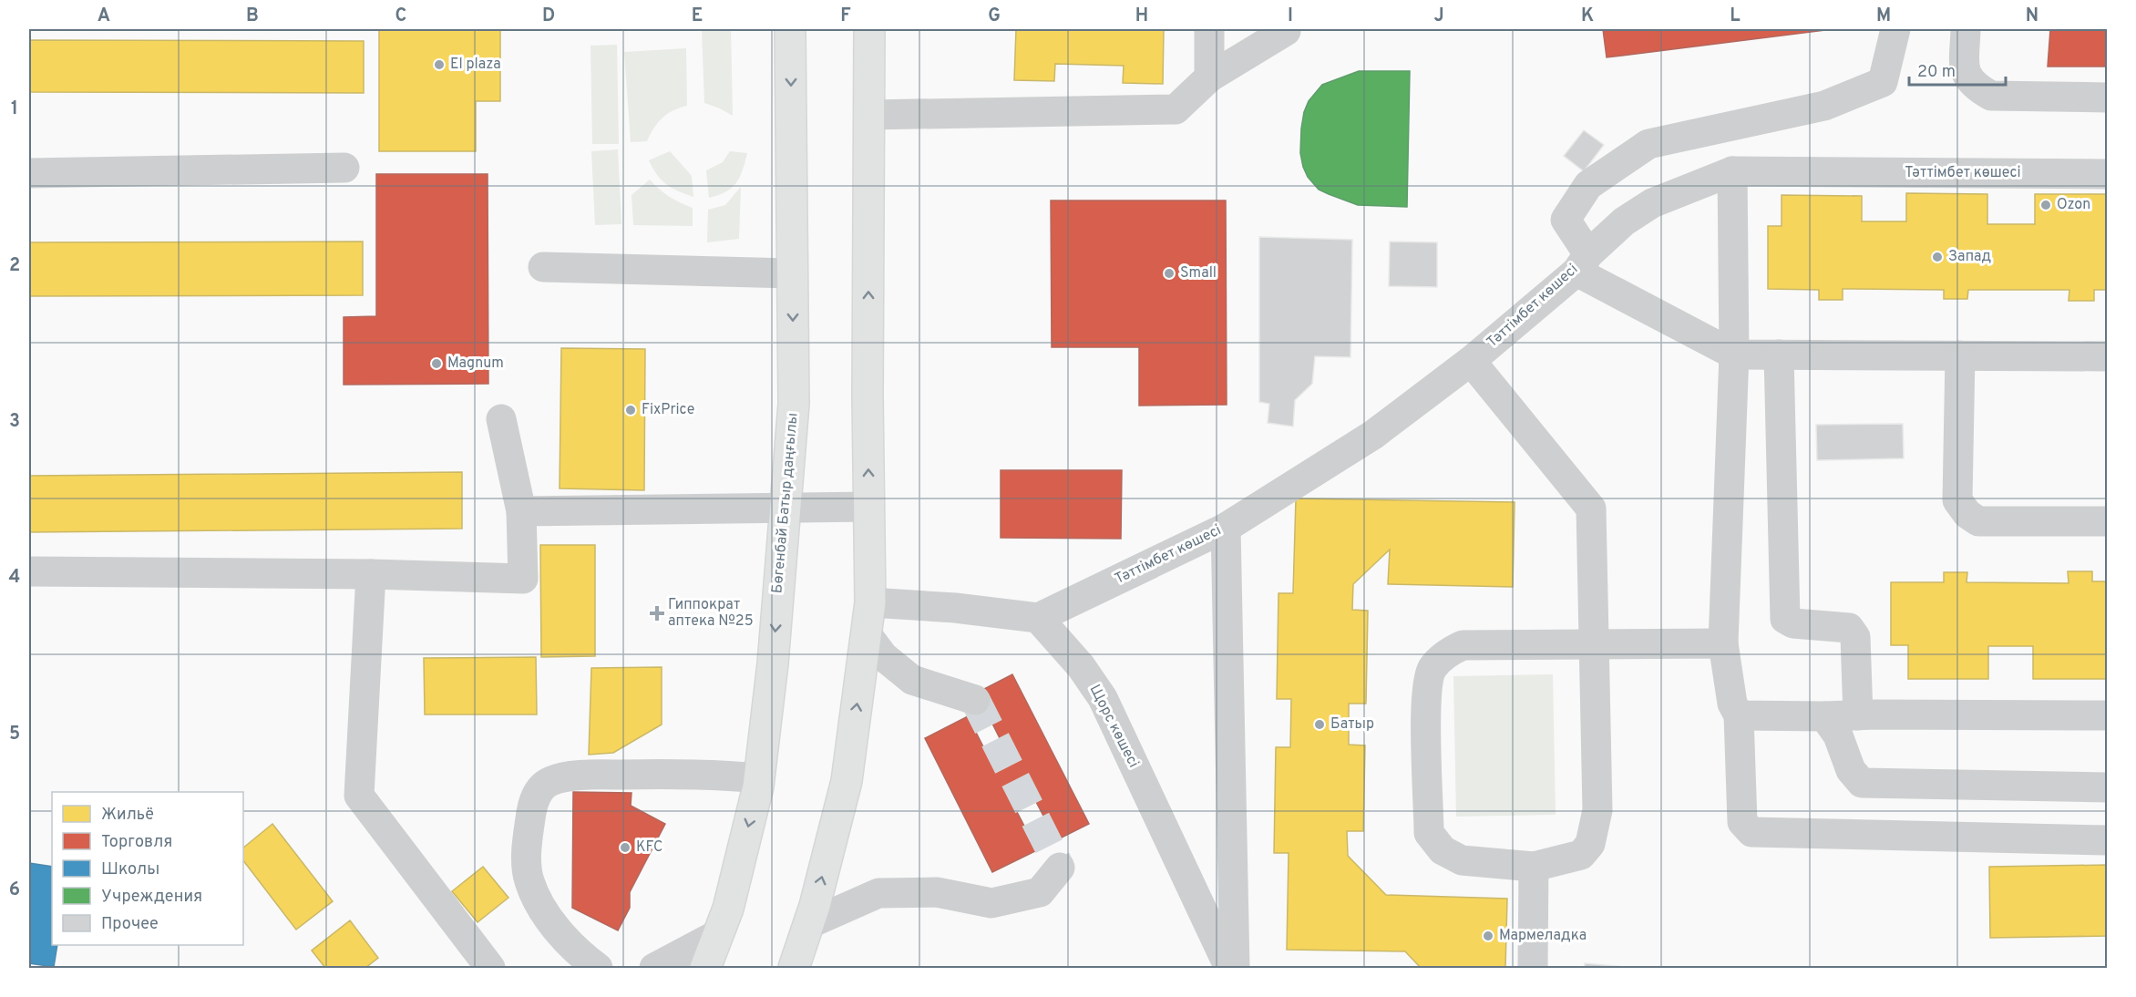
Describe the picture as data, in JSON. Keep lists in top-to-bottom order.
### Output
{
  "streets": {
    "main road": ["Бөгенбай Батыр даңғылы"],
    "street": ["Тәттімбет көшесі", "Щорс көшесі"]
  },
  "crossings": [
    ["Тәттімбет көшесі", "Щорс көшесі"]
  ],
  "places": {
    "other": [
      "El plaza",
      "Ozon",
      "Запад",
      "Small",
      "Magnum",
      "FixPrice",
      "Батыр",
      "KFC",
      "Мармеладка"
    ],
    "health": ["Гиппократ аптека №25"]
  },
  "legend": [
    "Жильё",
    "Торговля",
    "Школы",
    "Учреждения",
    "Прочее"
  ],
  "scale_bar": "20 m",
  "grid": {
    "columns": [
      "A",
      "B",
      "C",
      "D",
      "E",
      "F",
      "G",
      "H",
      "I",
      "J",
      "K",
      "L",
      "M",
      "N"
    ],
    "rows": [
      "1",
      "2",
      "3",
      "4",
      "5",
      "6"
    ]
  }
}
